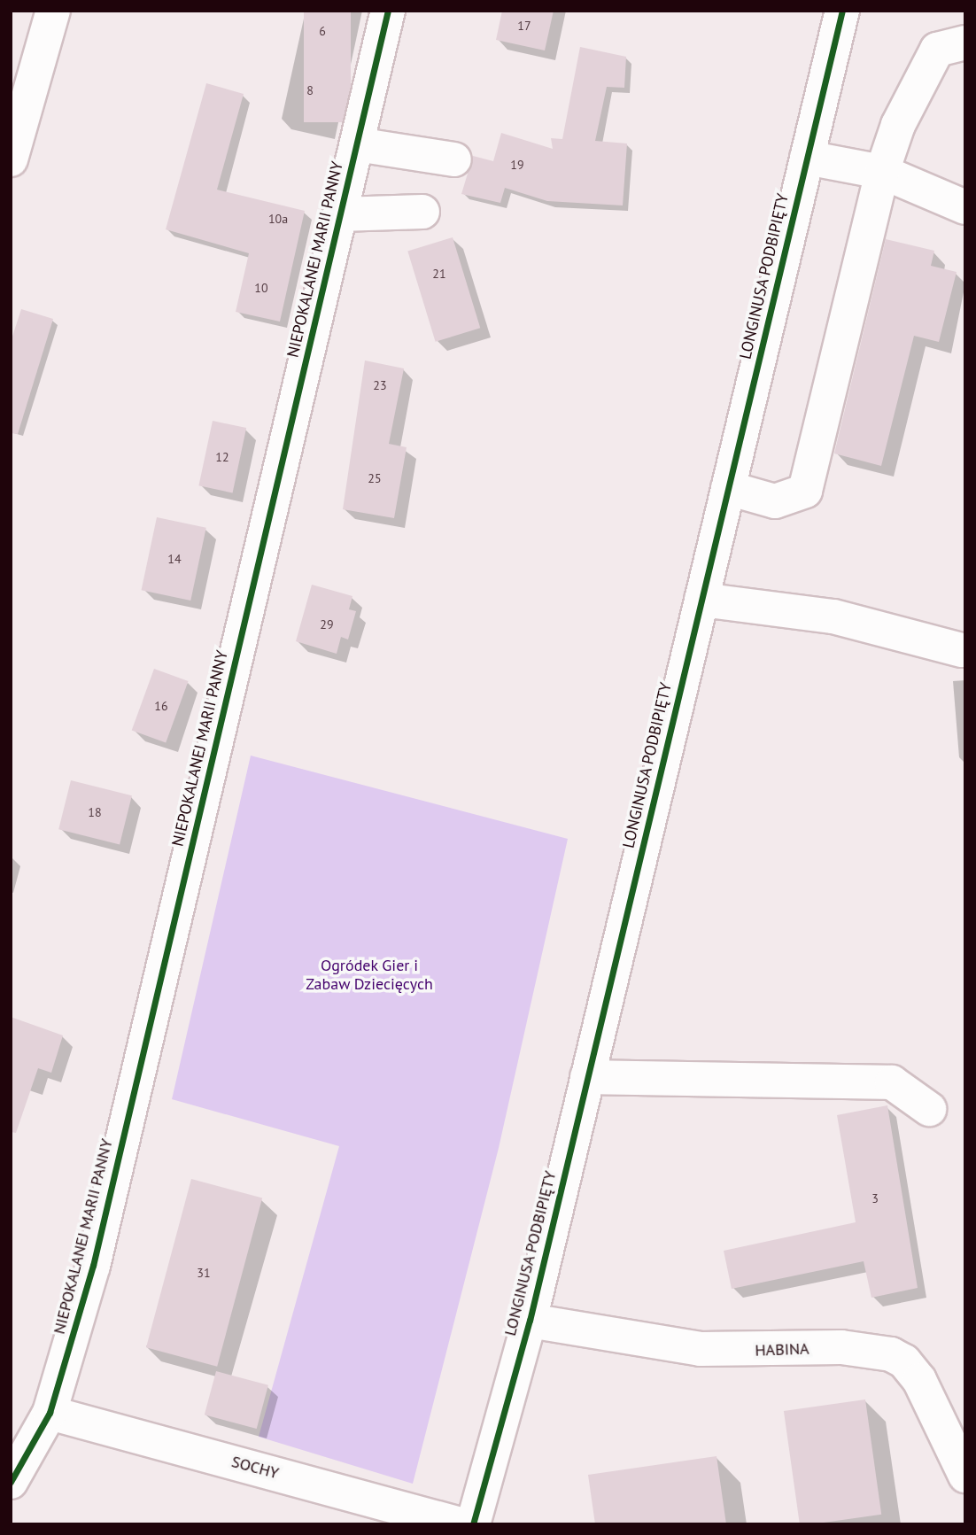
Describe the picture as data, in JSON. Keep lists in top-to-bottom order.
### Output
{
  "streets": {
    "street": [
      "NIEPOKALANEJ MARII PANNY",
      "LONGINUSA PODBIPIĘTY",
      "HABINA",
      "SOCHY"
    ]
  },
  "crossings": [
    ["NIEPOKALANEJ MARII PANNY", "SOCHY"],
    ["LONGINUSA PODBIPIĘTY", "HABINA"]
  ],
  "parks": ["Ogródek Gier i Zabaw Dziecięcych"],
  "house_numbers": [
    "17",
    "6",
    "8",
    "19",
    "10a",
    "21",
    "10",
    "23",
    "12",
    "25",
    "14",
    "29",
    "16",
    "18",
    "3",
    "31"
  ]
}
